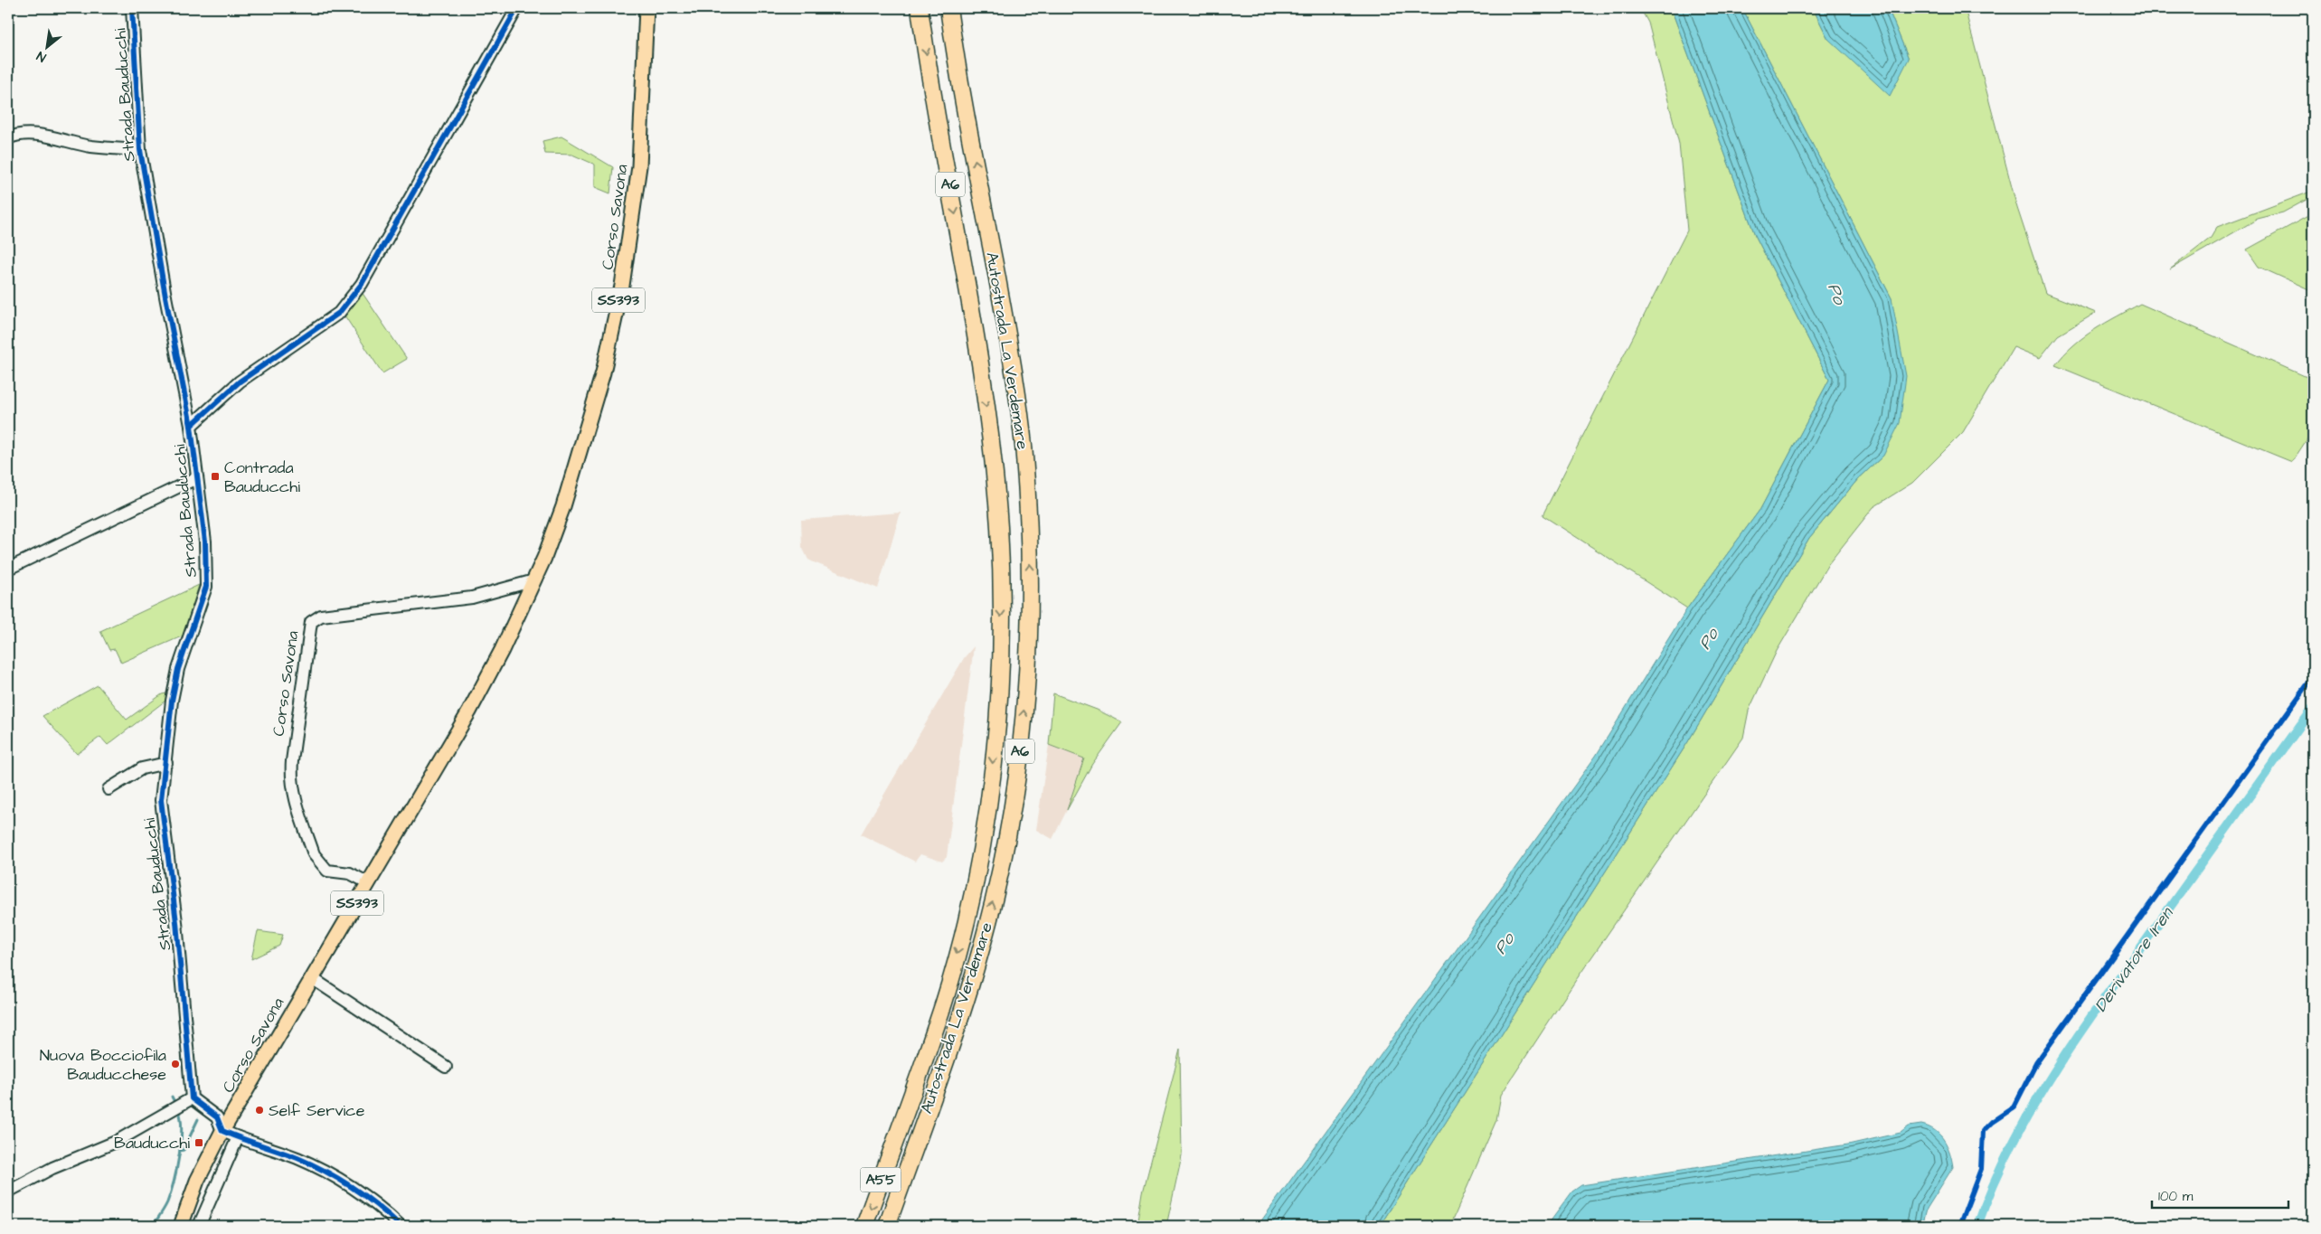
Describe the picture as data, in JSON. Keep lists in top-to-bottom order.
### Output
{
  "streets": {
    "highway": ["A6", "Autostrada La Verdemare", "A55"],
    "main road": ["Corso Savona", "SS393"],
    "street": ["Strada Bauducchi"]
  },
  "crossings": [
    ["Autostrada La Verdemare", "A55"]
  ],
  "water": ["Po", "Derivatore Iren"],
  "places": {
    "transit": ["Contrada Bauducchi", "Bauducchi"],
    "other": ["Nuova Bocciofila Bauducchese", "Self Service"]
  },
  "scale_bar": "100 m",
  "north": "bottom left"
}
